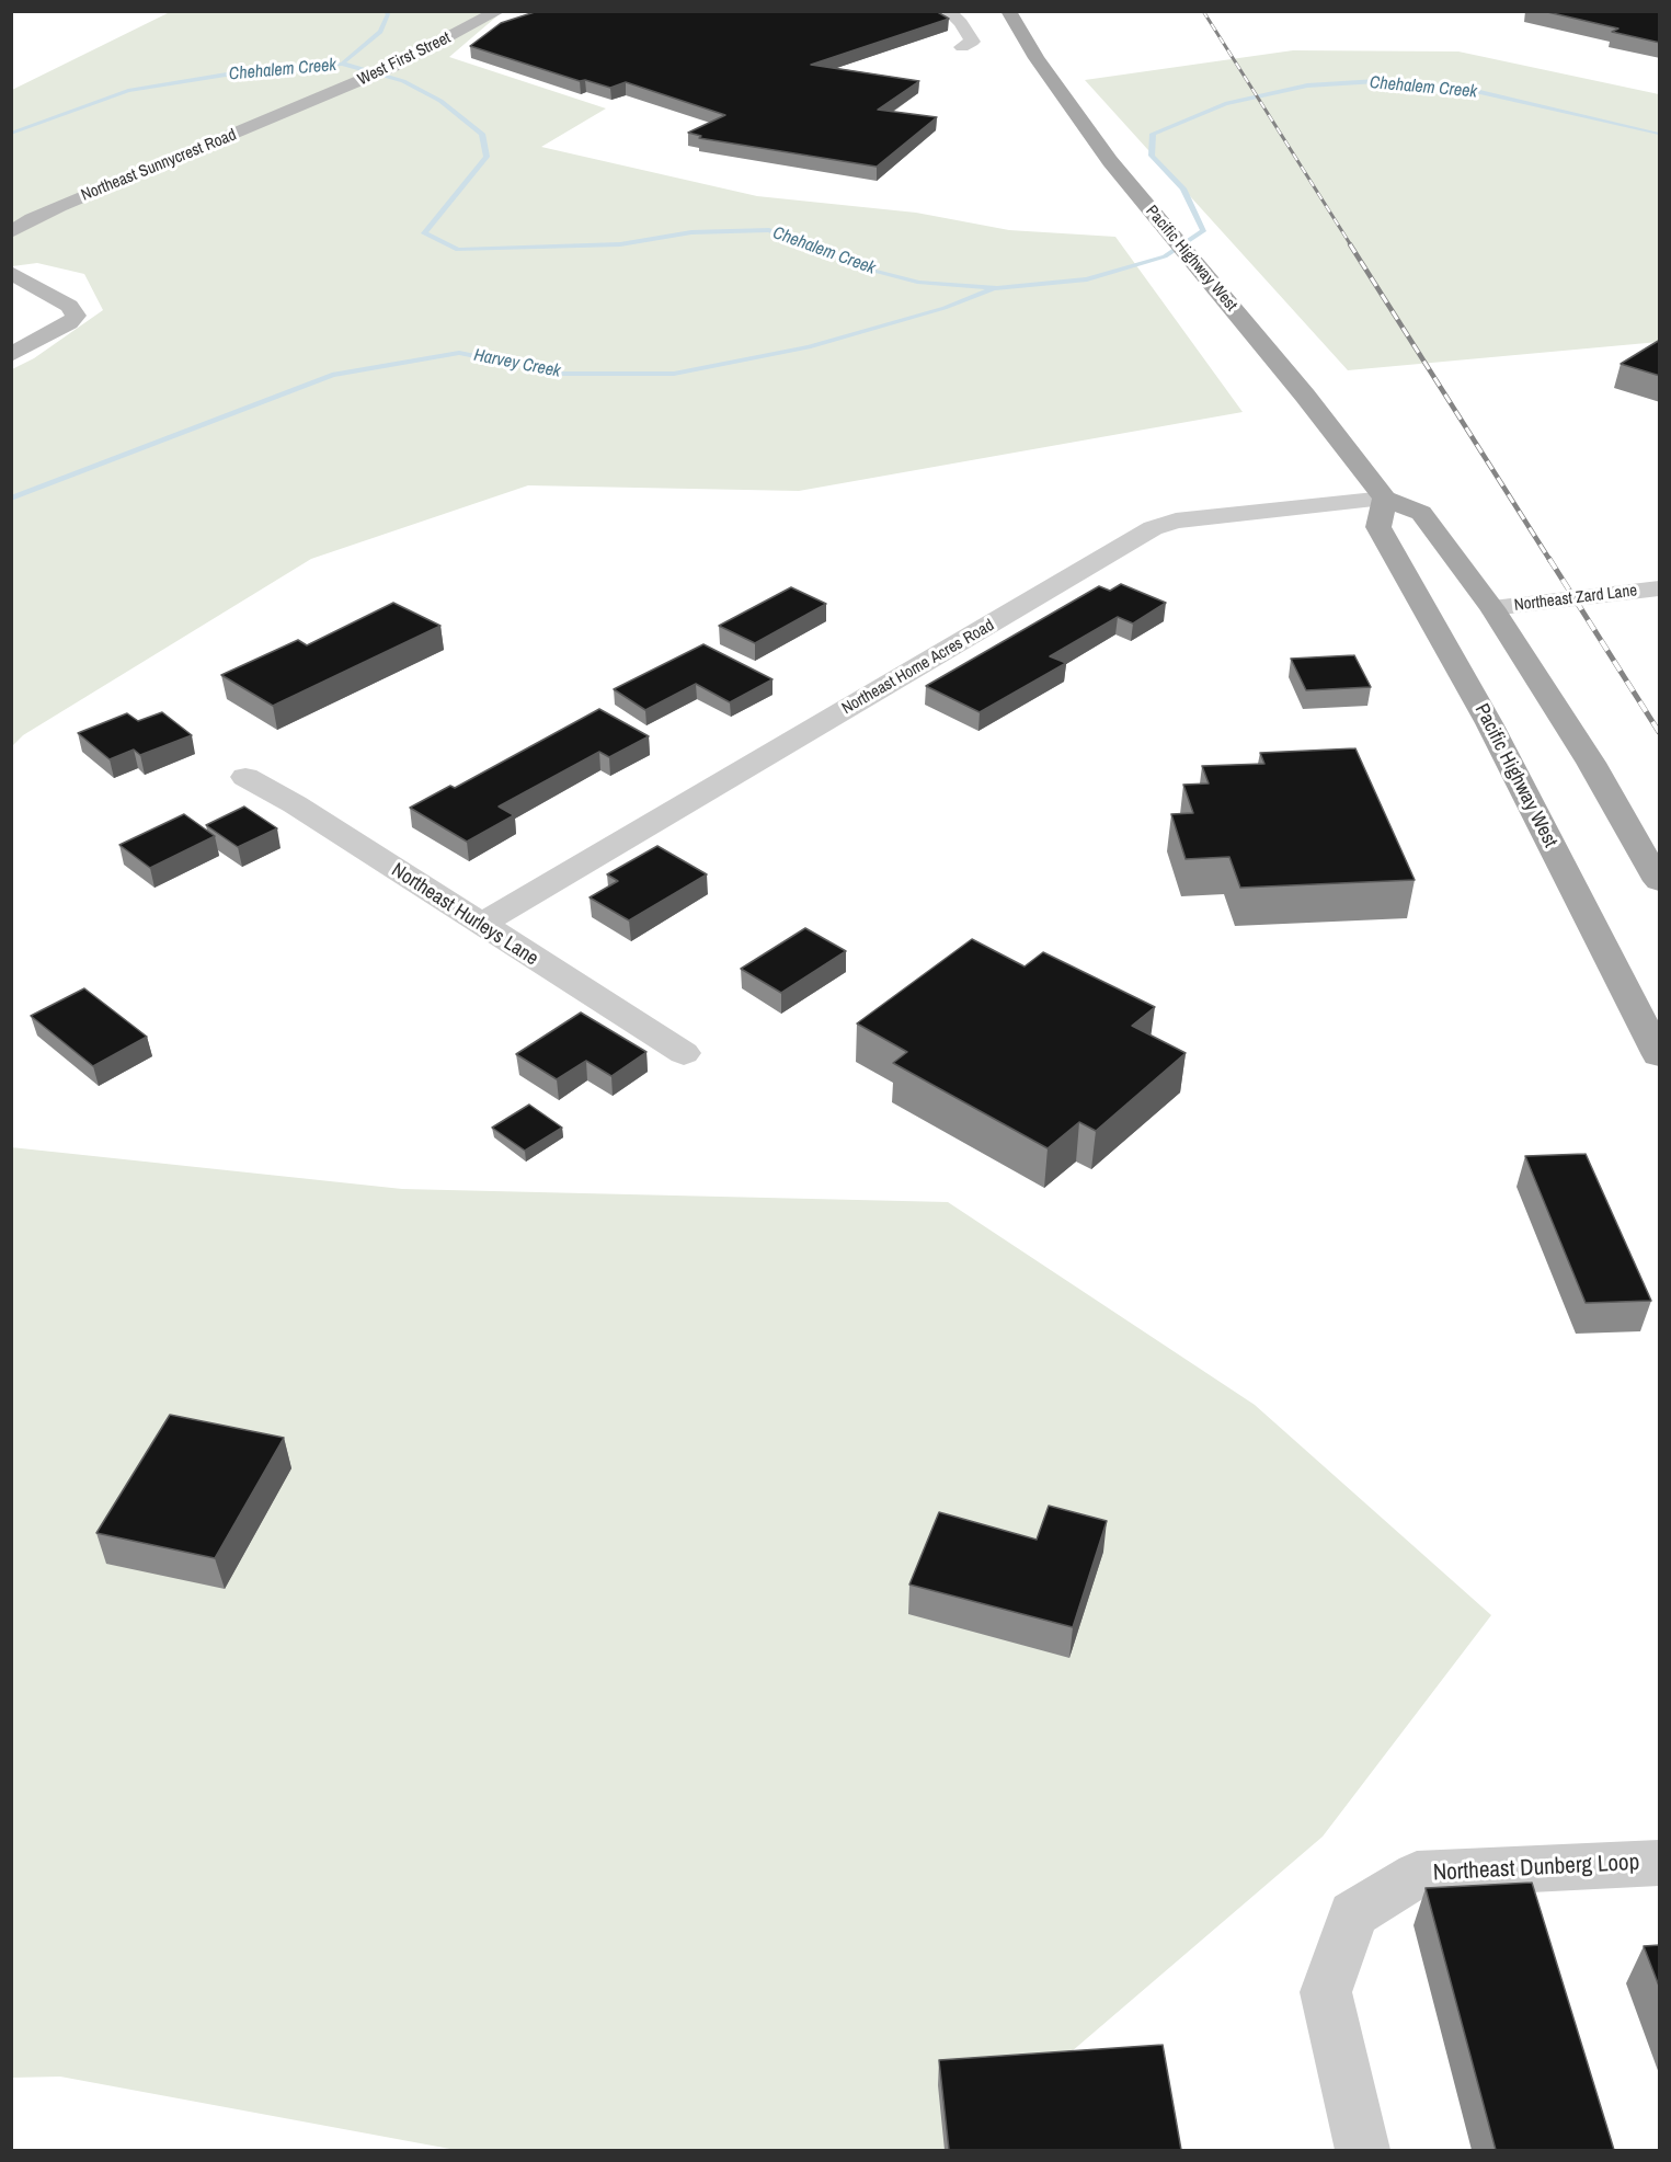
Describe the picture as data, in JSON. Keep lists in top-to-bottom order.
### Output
{
  "streets": {
    "main road": ["Pacific Highway West"],
    "street": [
      "West First Street",
      "Northeast Sunnycrest Road",
      "Northeast Zard Lane",
      "Northeast Home Acres Road",
      "Northeast Hurleys Lane",
      "Northeast Dunberg Loop"
    ]
  },
  "crossings": [
    ["West First Street", "Northeast Sunnycrest Road"],
    ["Pacific Highway West", "Northeast Home Acres Road"],
    ["Northeast Home Acres Road", "Northeast Hurleys Lane"]
  ],
  "water": ["Chehalem Creek", "Harvey Creek"]
}
